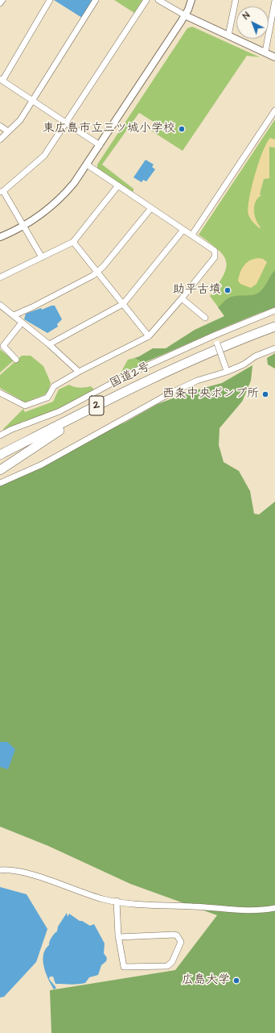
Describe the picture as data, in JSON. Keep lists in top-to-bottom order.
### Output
{
  "streets": {
    "highway": ["国道2号", "2"]
  },
  "places": [
    "東広島市立三ツ城小学校",
    "助平古墳",
    "西条中央ポンプ所",
    "広島大学"
  ],
  "north": "top left"
}
